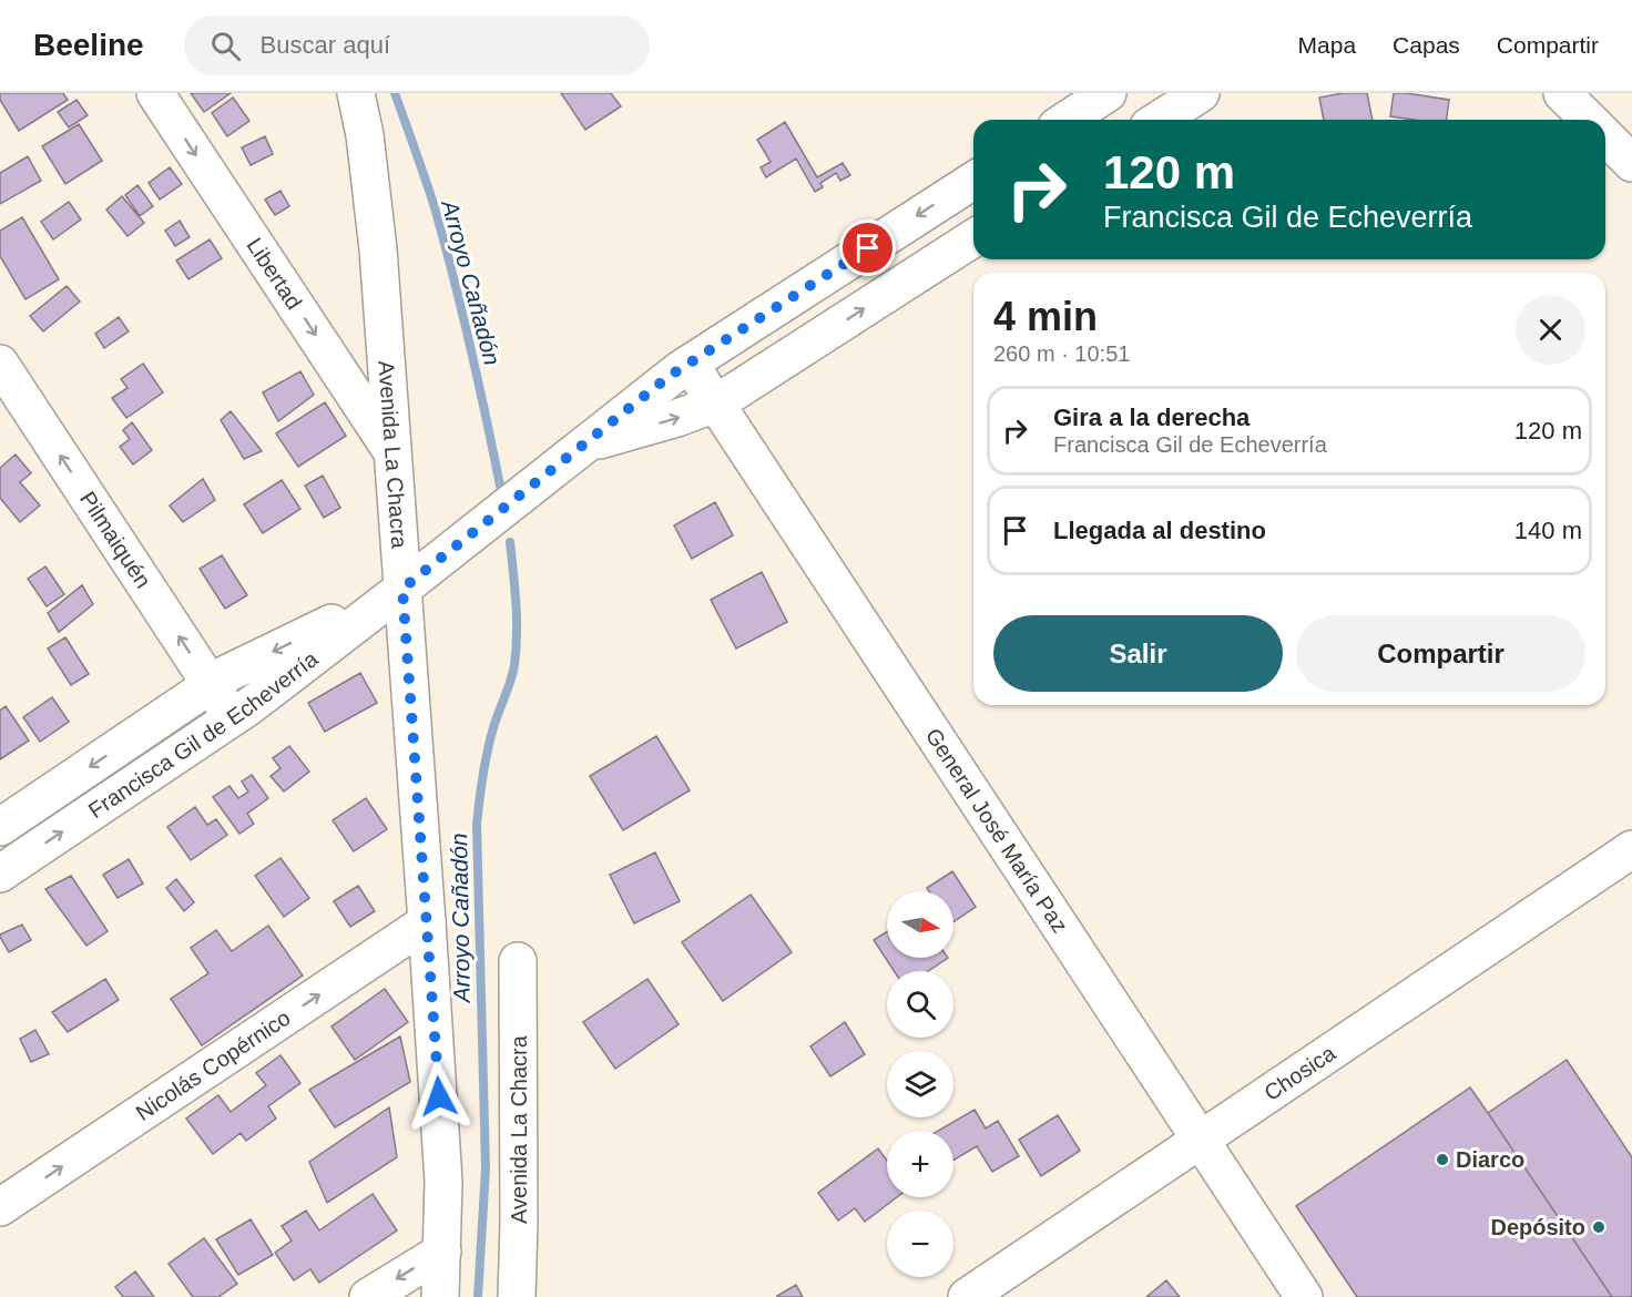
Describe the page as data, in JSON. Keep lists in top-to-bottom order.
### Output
{
  "streets": {
    "street": [
      "Libertad",
      "Avenida La Chacra",
      "Pilmaiquén",
      "Francisca Gil de Echeverría",
      "General José María Paz",
      "Nicolás Copérnico",
      "Chosica"
    ]
  },
  "crossings": [
    ["Libertad", "Avenida La Chacra"],
    ["Avenida La Chacra", "Francisca Gil de Echeverría"],
    ["Avenida La Chacra", "Nicolás Copérnico"],
    ["Pilmaiquén", "Francisca Gil de Echeverría"],
    ["Francisca Gil de Echeverría", "General José María Paz"],
    ["General José María Paz", "Chosica"]
  ],
  "one_way": ["Libertad", "Pilmaiquén", "Nicolás Copérnico"],
  "water": ["Arroyo Cañadón"],
  "places": ["Diarco", "Depósito"],
  "north": "right",
  "page": {
    "header": "Beeline",
    "search": "Buscar aquí",
    "nav": ["Mapa", "Capas", "Compartir"],
    "turn": ["120 m", "Francisca Gil de Echeverría"],
    "heading": ["4 min", "260 m · 10:51"],
    "list": [
      {
        "name": "Gira a la derecha",
        "note": "Francisca Gil de Echeverría",
        "value": "120 m"
      },
      {
        "name": "Llegada al destino",
        "value": "140 m"
      }
    ],
    "buttons": ["Salir", "Compartir"],
    "map_buttons": ["+", "−"]
  }
}
